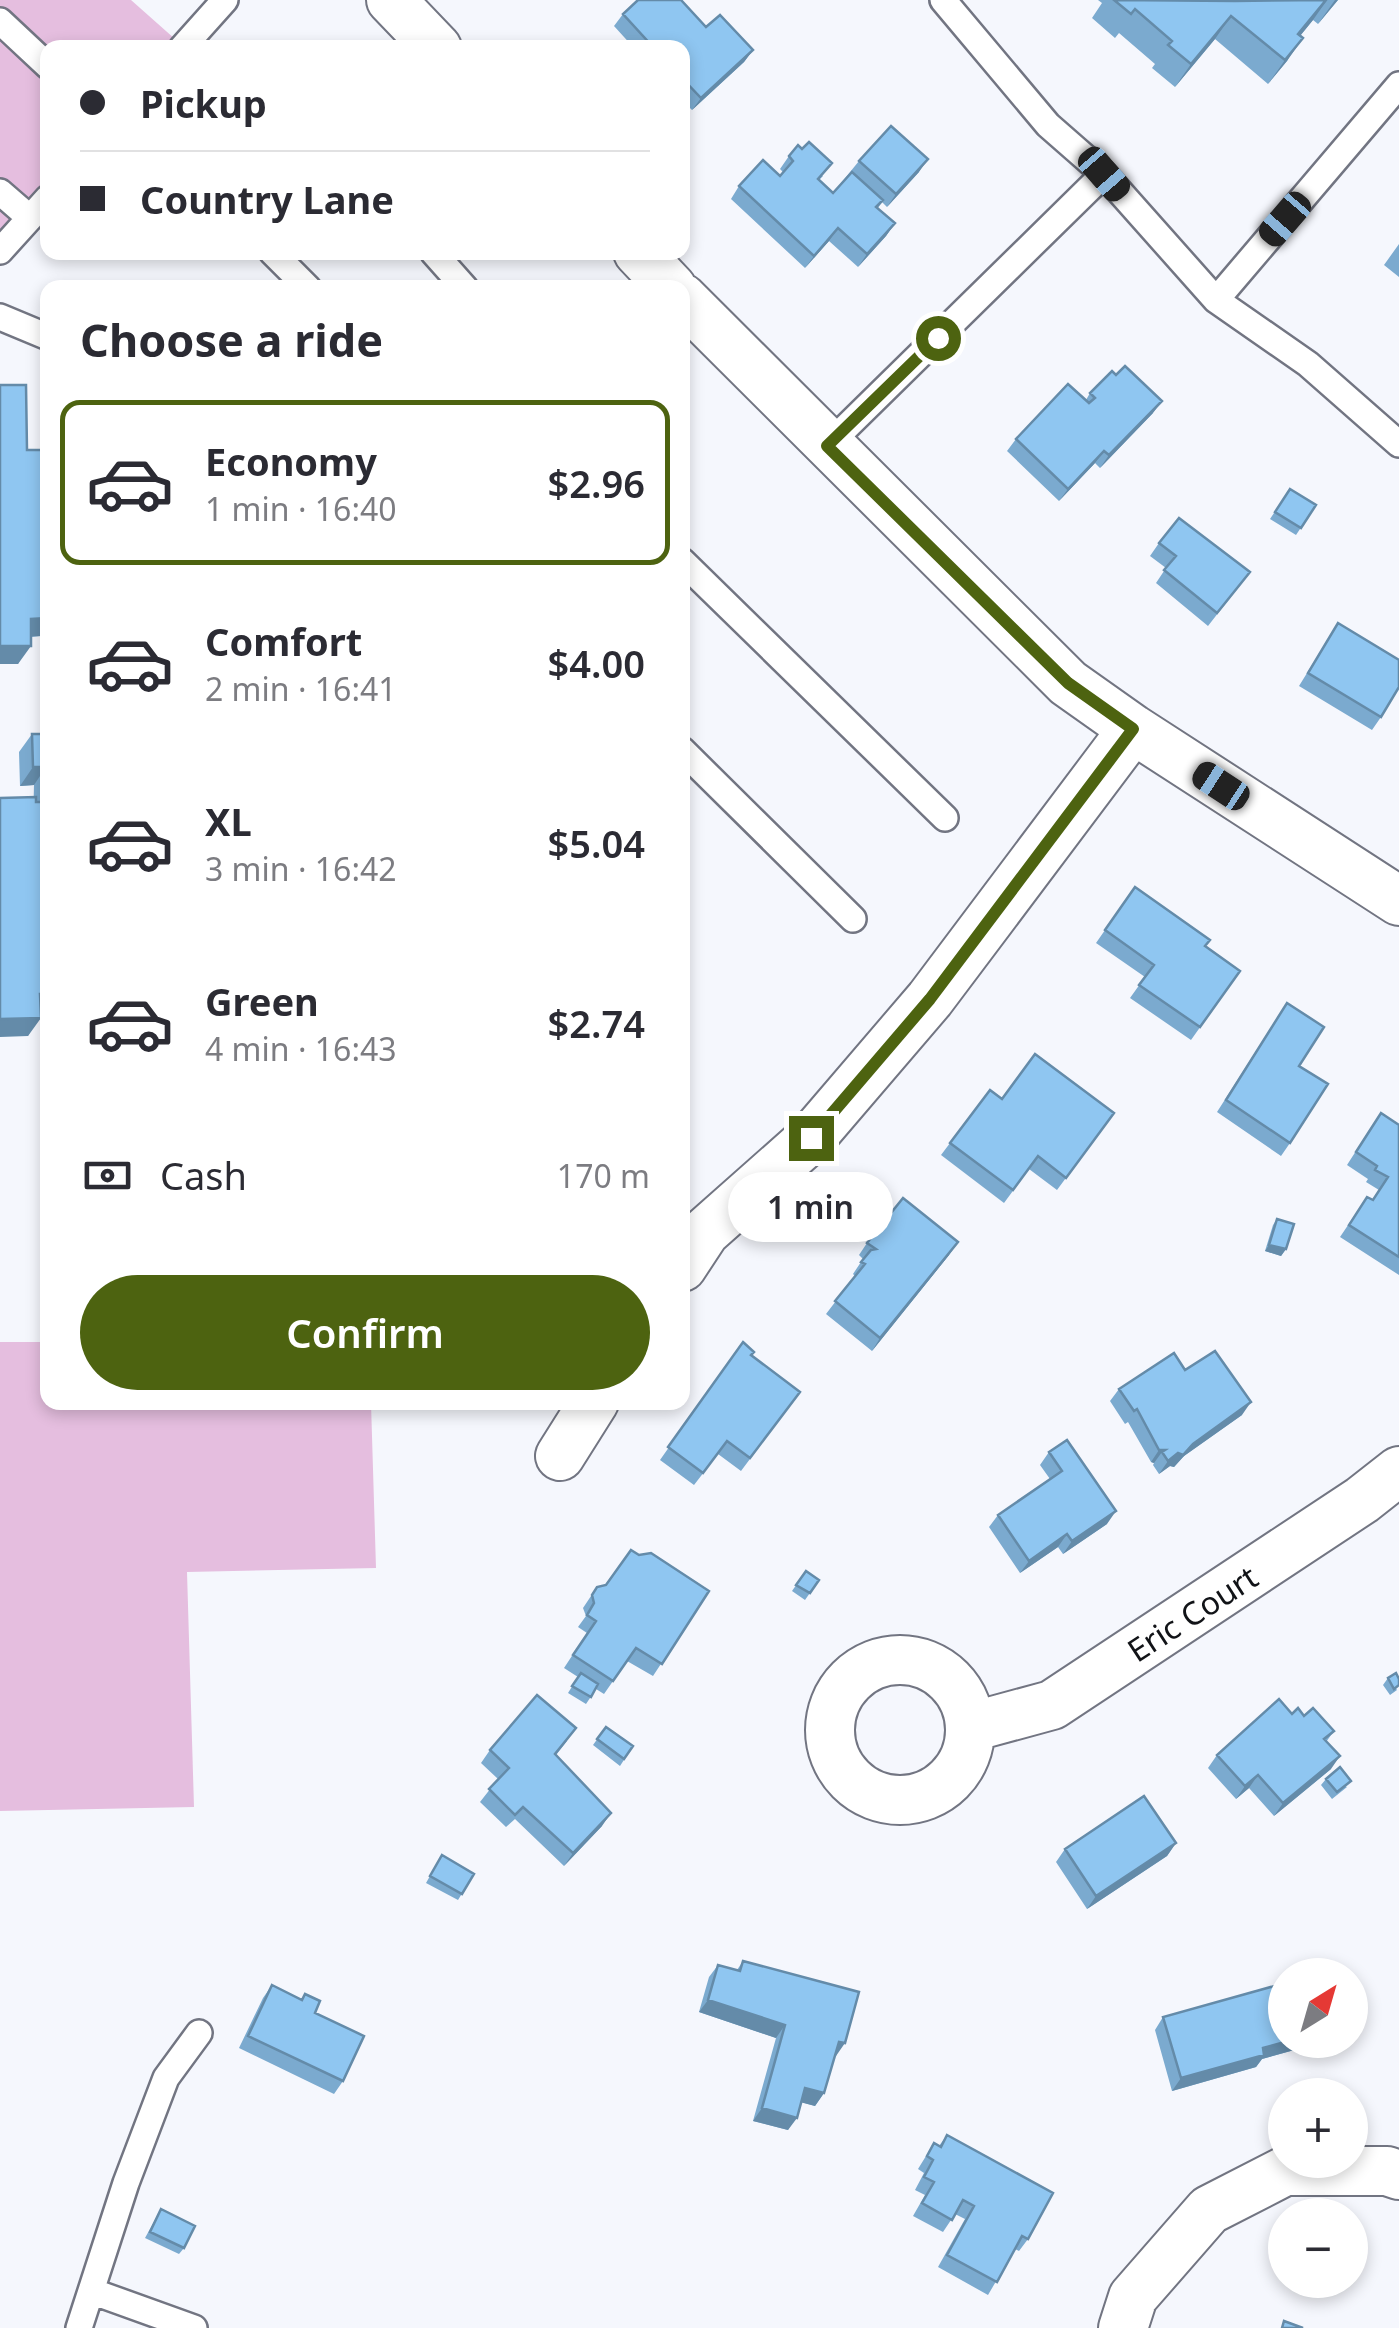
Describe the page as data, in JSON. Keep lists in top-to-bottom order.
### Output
{
  "streets": {
    "street": ["Eric Court"]
  },
  "north": "top right",
  "page": {
    "banner": ["Pickup", "Country Lane"],
    "heading": "Choose a ride",
    "list": [
      {
        "name": "Economy",
        "note": "1 min · 16:40",
        "value": "$2.96"
      },
      {
        "name": "Comfort",
        "note": "2 min · 16:41",
        "value": "$4.00"
      },
      {
        "name": "XL",
        "note": "3 min · 16:42",
        "value": "$5.04"
      },
      {
        "name": "Green",
        "note": "4 min · 16:43",
        "value": "$2.74"
      }
    ],
    "pay": ["Cash", "170 m"],
    "bubble": "1 min",
    "buttons": "Confirm",
    "map_buttons": ["+", "−"]
  }
}
